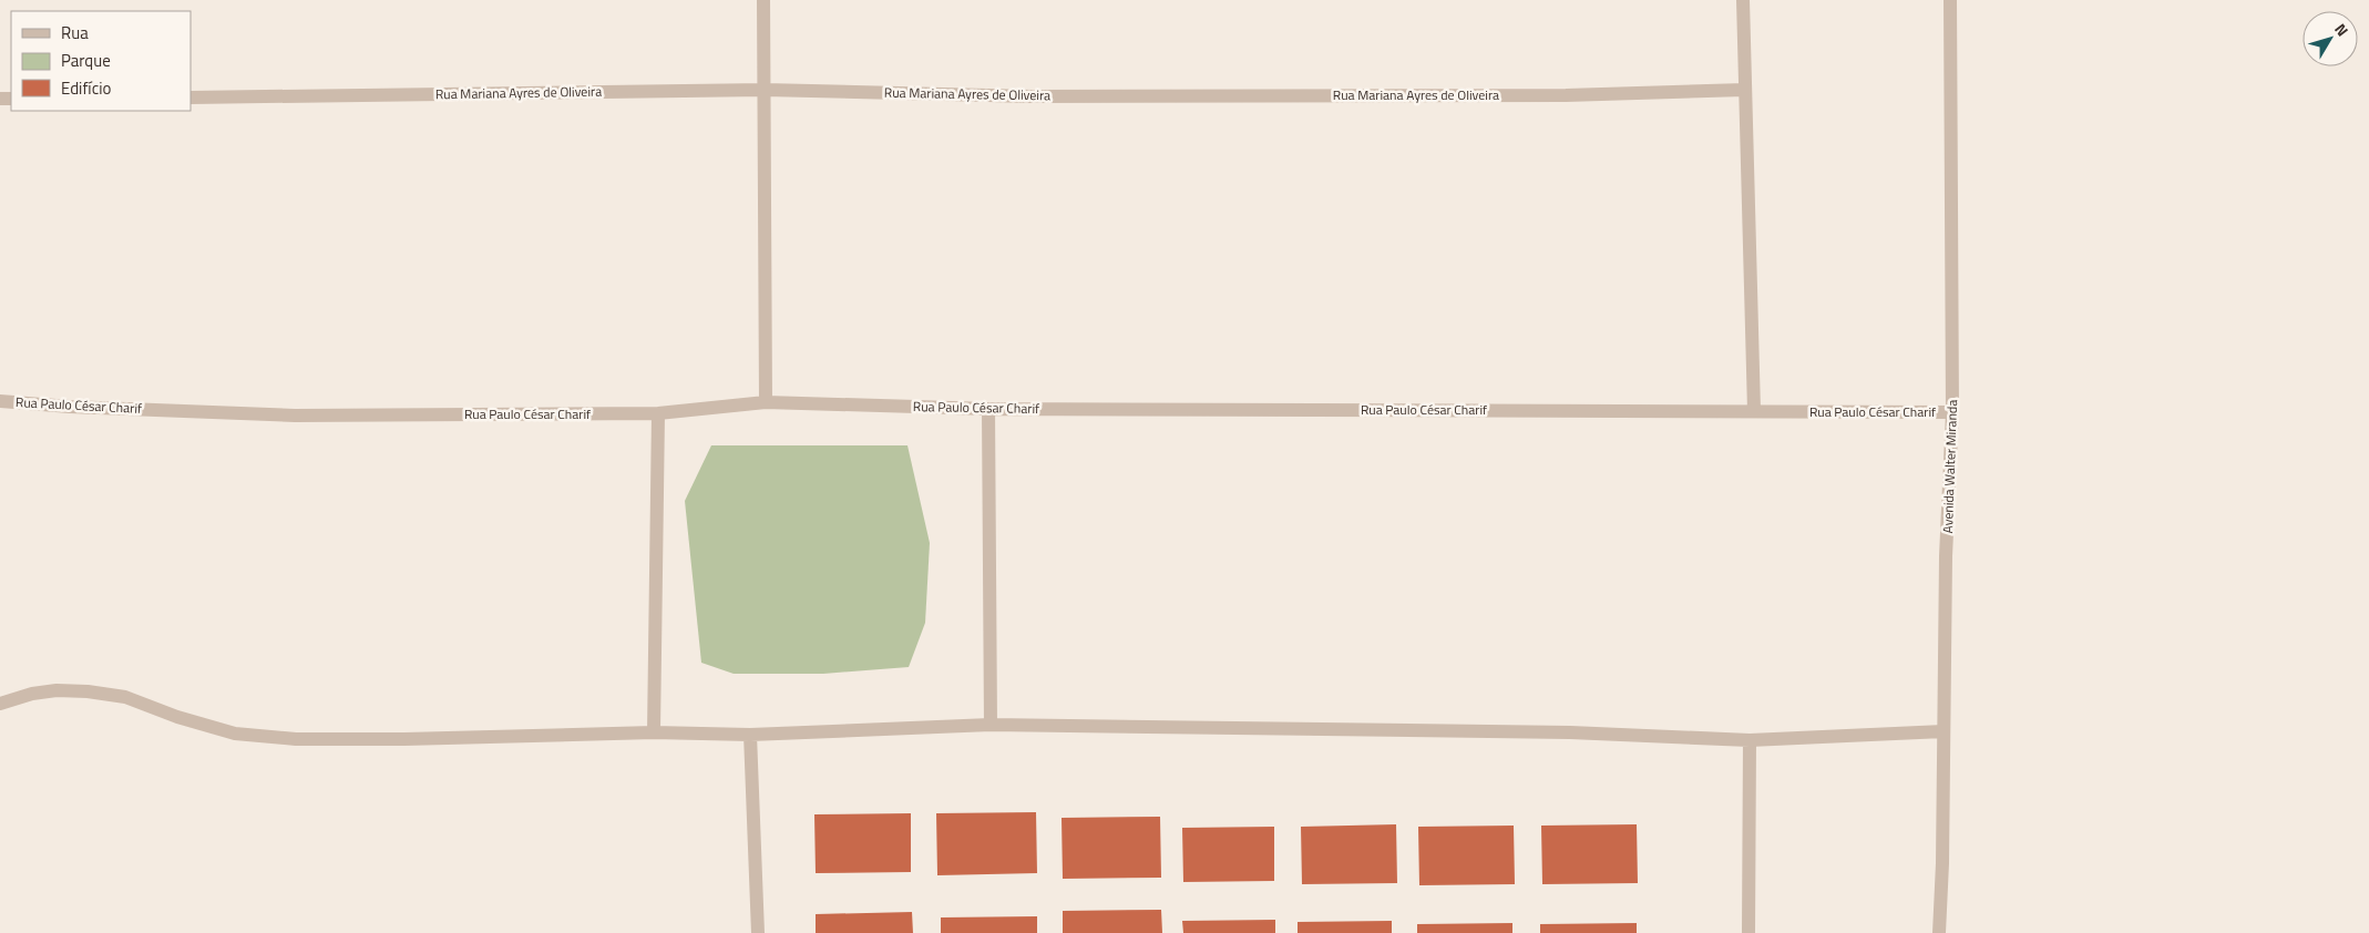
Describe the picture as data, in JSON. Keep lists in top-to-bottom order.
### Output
{
  "streets": {
    "street": ["Rua Mariana Ayres de Oliveira", "Rua Paulo César Charif", "Avenida Walter Miranda"]
  },
  "crossings": [
    ["Rua Paulo César Charif", "Avenida Walter Miranda"]
  ],
  "legend": ["Rua", "Parque", "Edifício"],
  "north": "top right"
}
